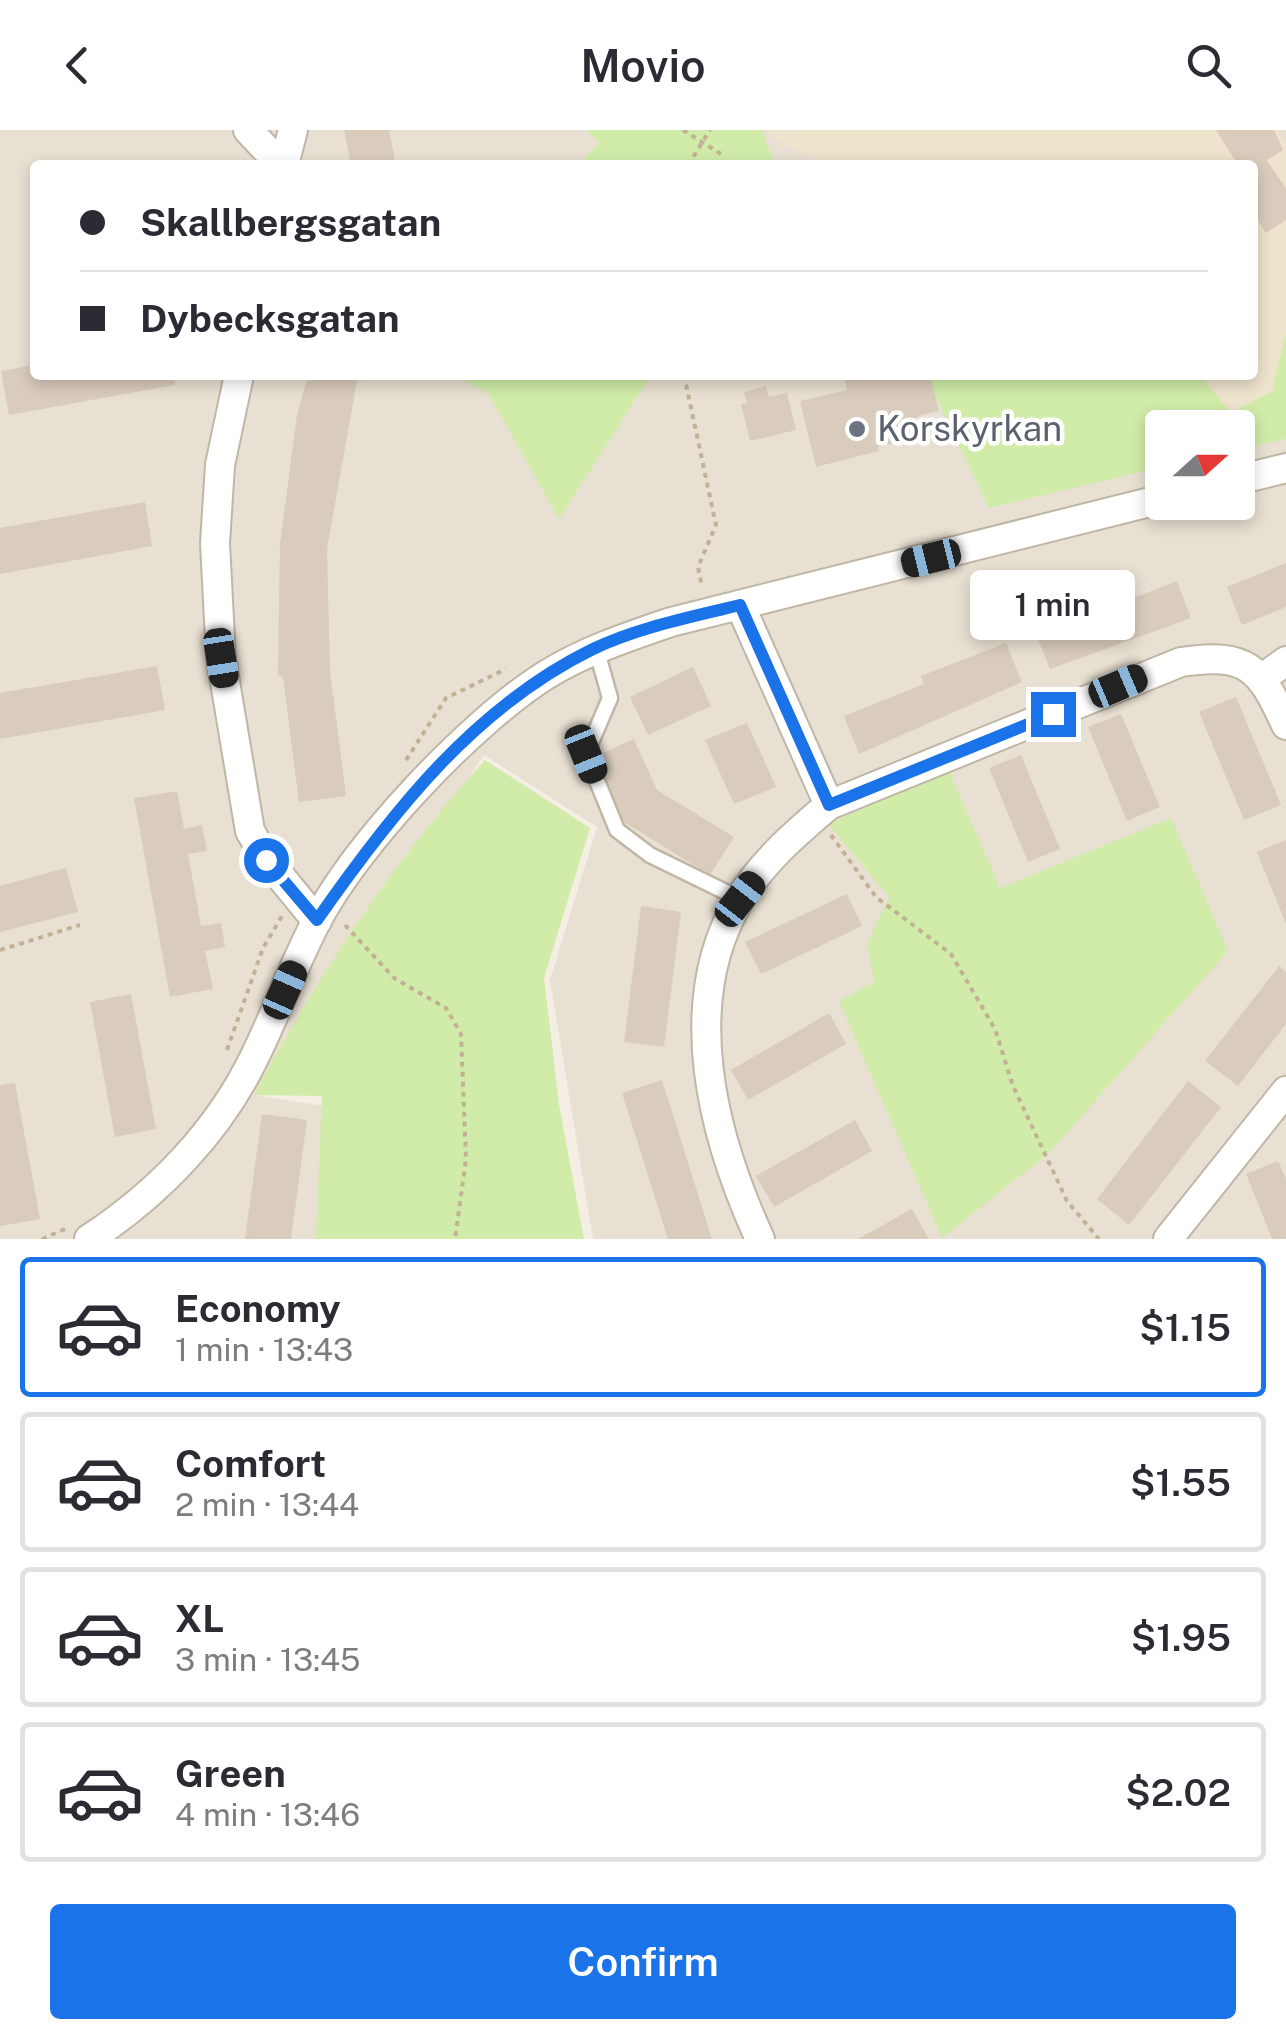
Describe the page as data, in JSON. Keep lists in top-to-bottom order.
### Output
{
  "places": ["Korskyrkan"],
  "north": "right",
  "page": {
    "header": "Movio",
    "banner": ["Skallbergsgatan", "Dybecksgatan"],
    "bubble": "1 min",
    "list": [
      {
        "name": "Economy",
        "note": "1 min · 13:43",
        "value": "$1.15"
      },
      {
        "name": "Comfort",
        "note": "2 min · 13:44",
        "value": "$1.55"
      },
      {
        "name": "XL",
        "note": "3 min · 13:45",
        "value": "$1.95"
      },
      {
        "name": "Green",
        "note": "4 min · 13:46",
        "value": "$2.02"
      }
    ],
    "buttons": "Confirm"
  }
}
